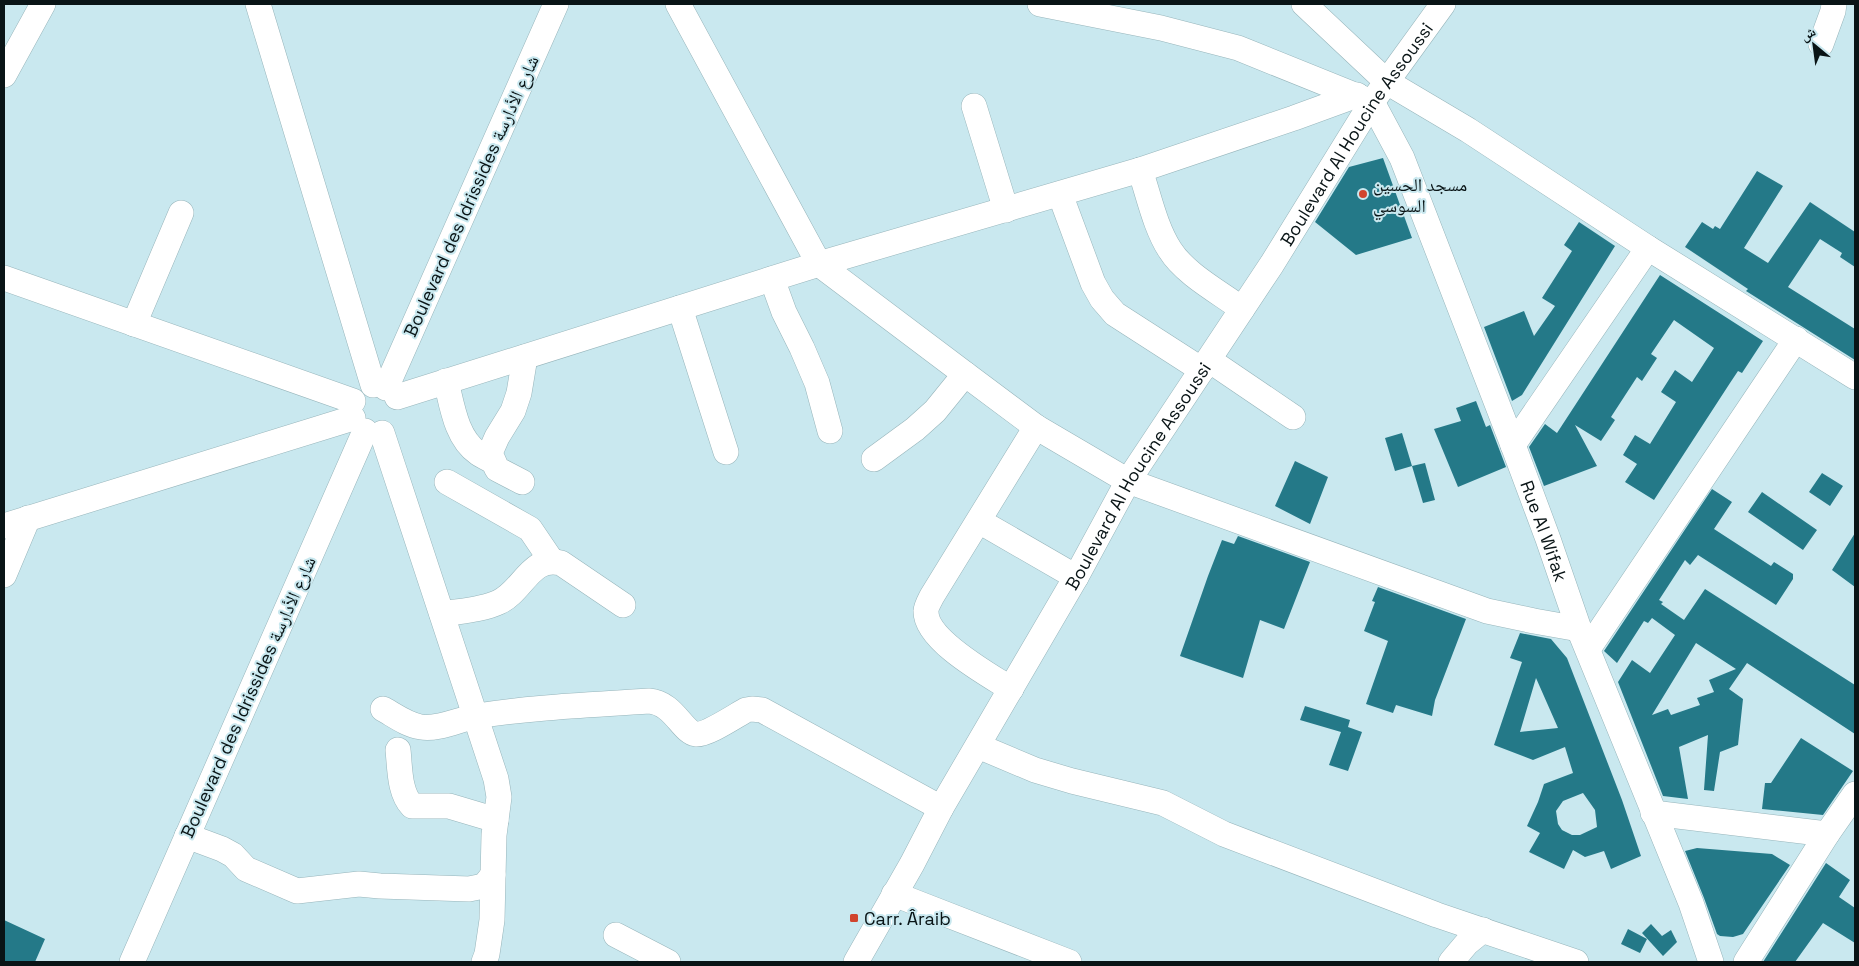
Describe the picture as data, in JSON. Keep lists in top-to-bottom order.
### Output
{
  "streets": {
    "street": ["Boulevard Al Houcine Assoussi", "Boulevard des Idrissides شارع الأدارسة", "Rue Al Wifak"]
  },
  "crossings": [
    ["Boulevard Al Houcine Assoussi", "Rue Al Wifak"]
  ],
  "places": {
    "other": ["مسجد الحسين السوسي"],
    "transit": ["Carr. Âraib"]
  },
  "north": "top left"
}
